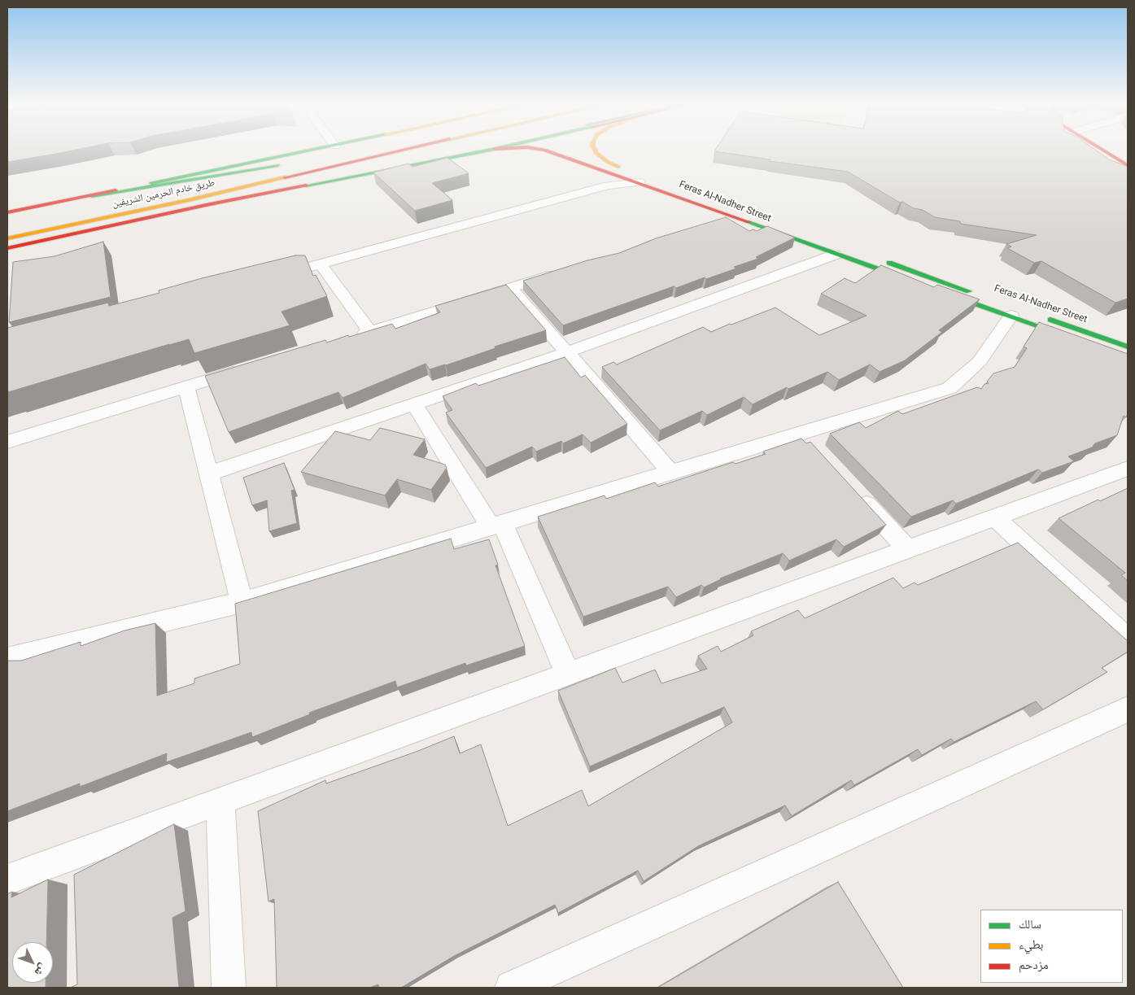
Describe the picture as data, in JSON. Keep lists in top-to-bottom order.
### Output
{
  "streets": {
    "main road": ["طريق خادم الحرمين الشريفين", "Feras Al-Nadher Street"]
  },
  "legend": ["سالك", "بطيء", "مزدحم"],
  "north": "bottom right"
}
